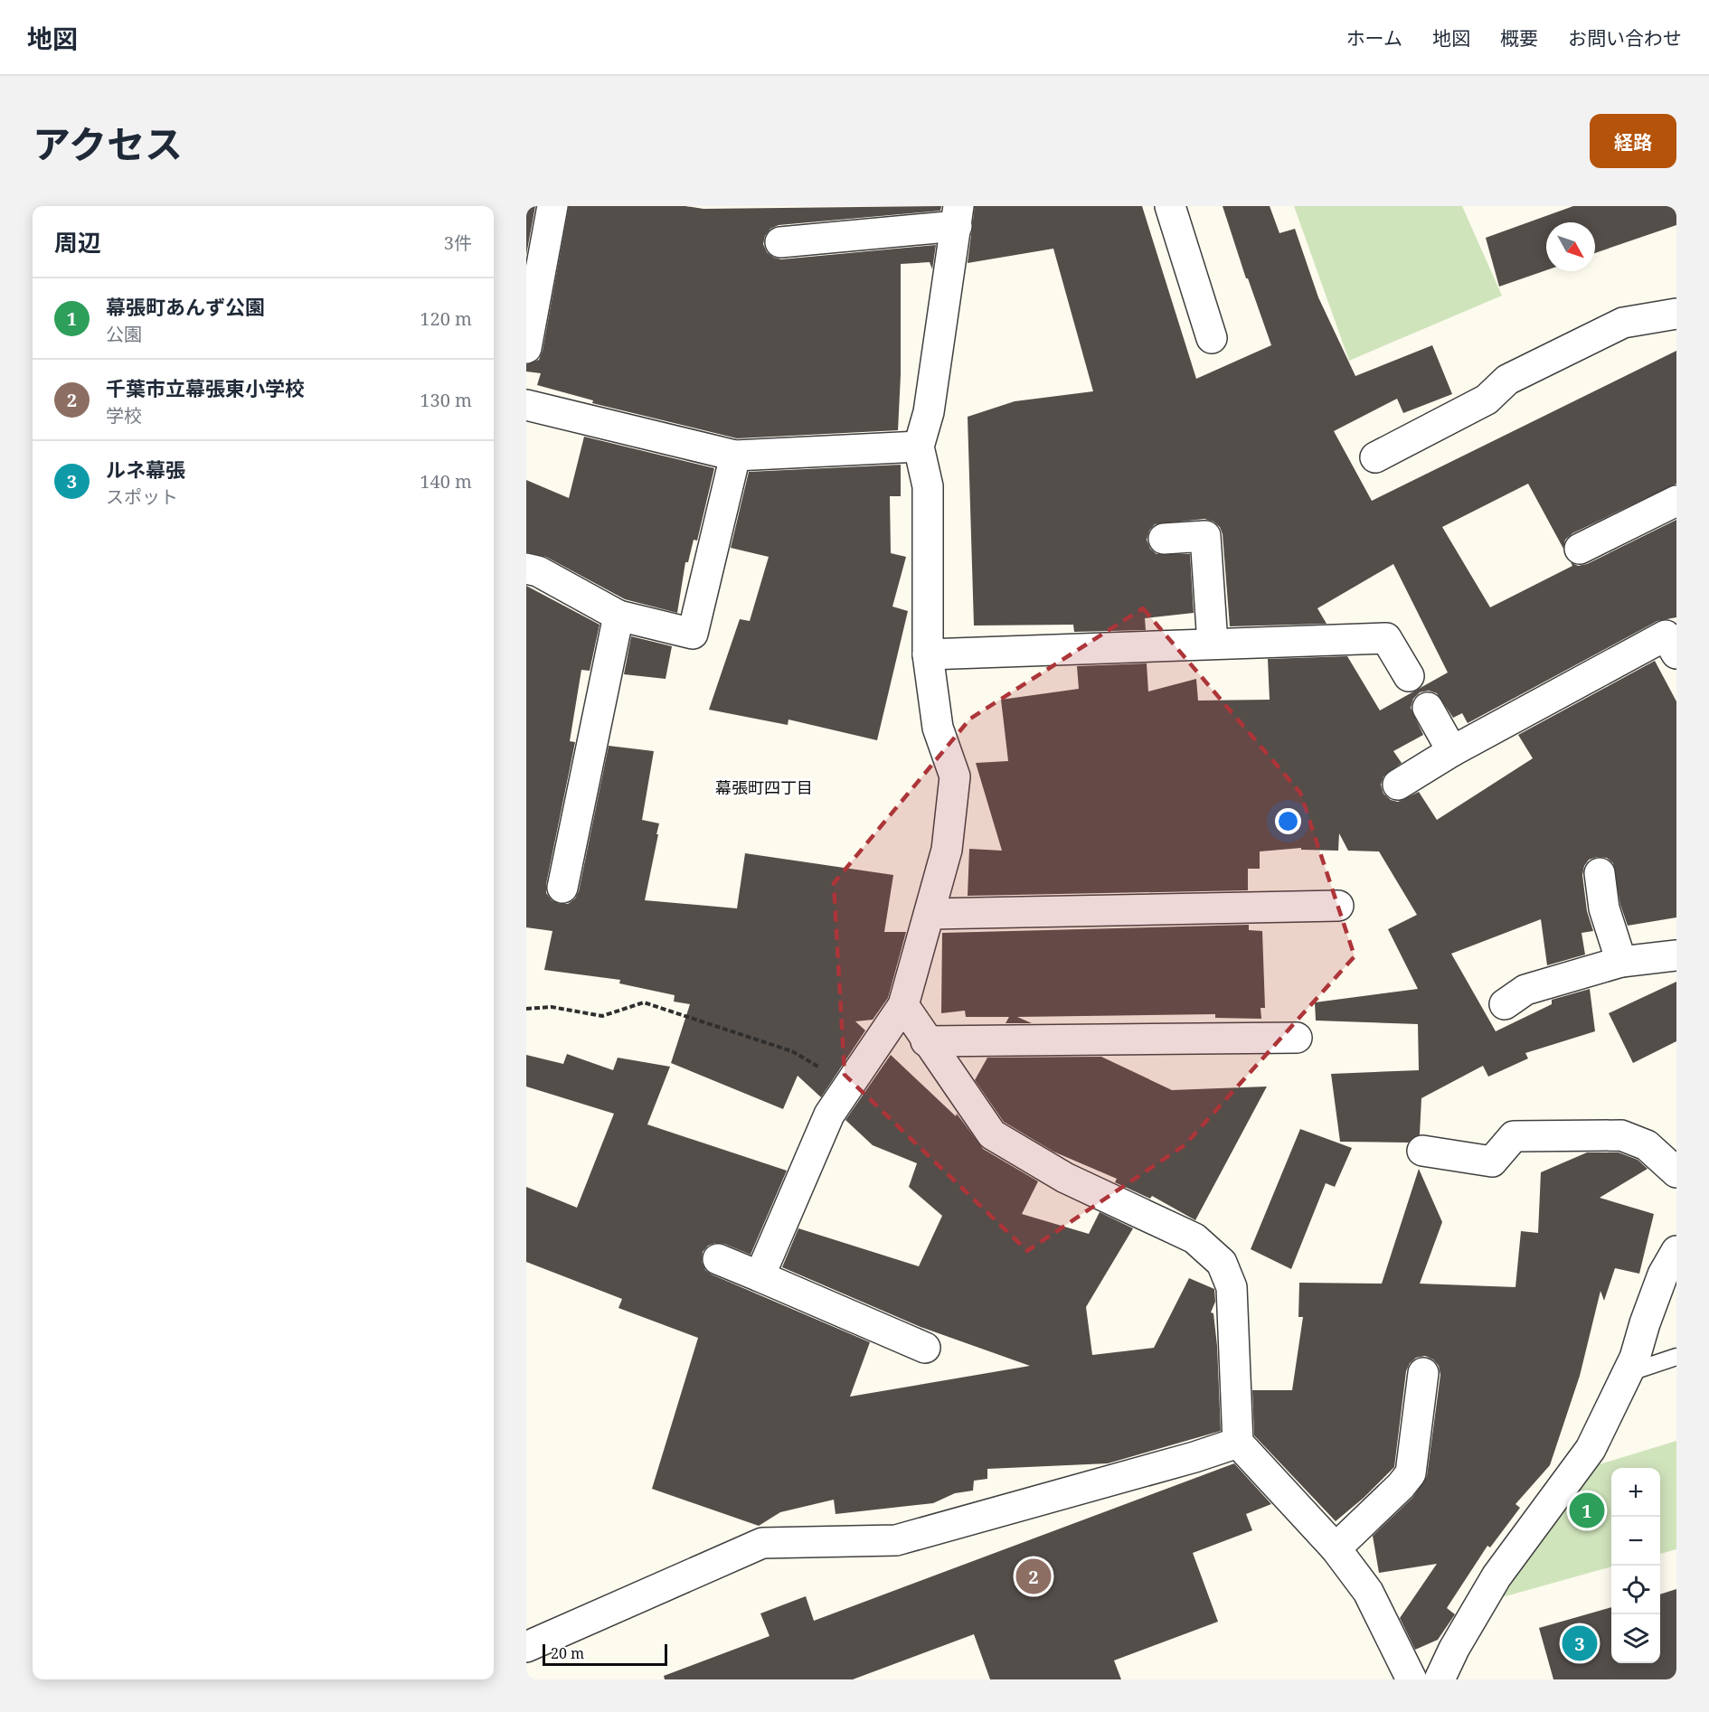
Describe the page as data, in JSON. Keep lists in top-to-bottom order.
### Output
{
  "districts": ["幕張町四丁目"],
  "scale_bar": "20 m",
  "north": "bottom right",
  "page": {
    "header": "地図",
    "nav": [
      "ホーム",
      "地図",
      "概要",
      "お問い合わせ"
    ],
    "title": "アクセス",
    "buttons": "経路",
    "heading": ["周辺", "3件"],
    "list": [
      {
        "mark": "1",
        "name": "幕張町あんず公園",
        "note": "公園",
        "value": "120 m"
      },
      {
        "mark": "2",
        "name": "千葉市立幕張東小学校",
        "note": "学校",
        "value": "130 m"
      },
      {
        "mark": "3",
        "name": "ルネ幕張",
        "note": "スポット",
        "value": "140 m"
      }
    ],
    "map_buttons": ["+", "−"],
    "pins": ["1", "2", "3"],
    "scale": "20 m"
  }
}
